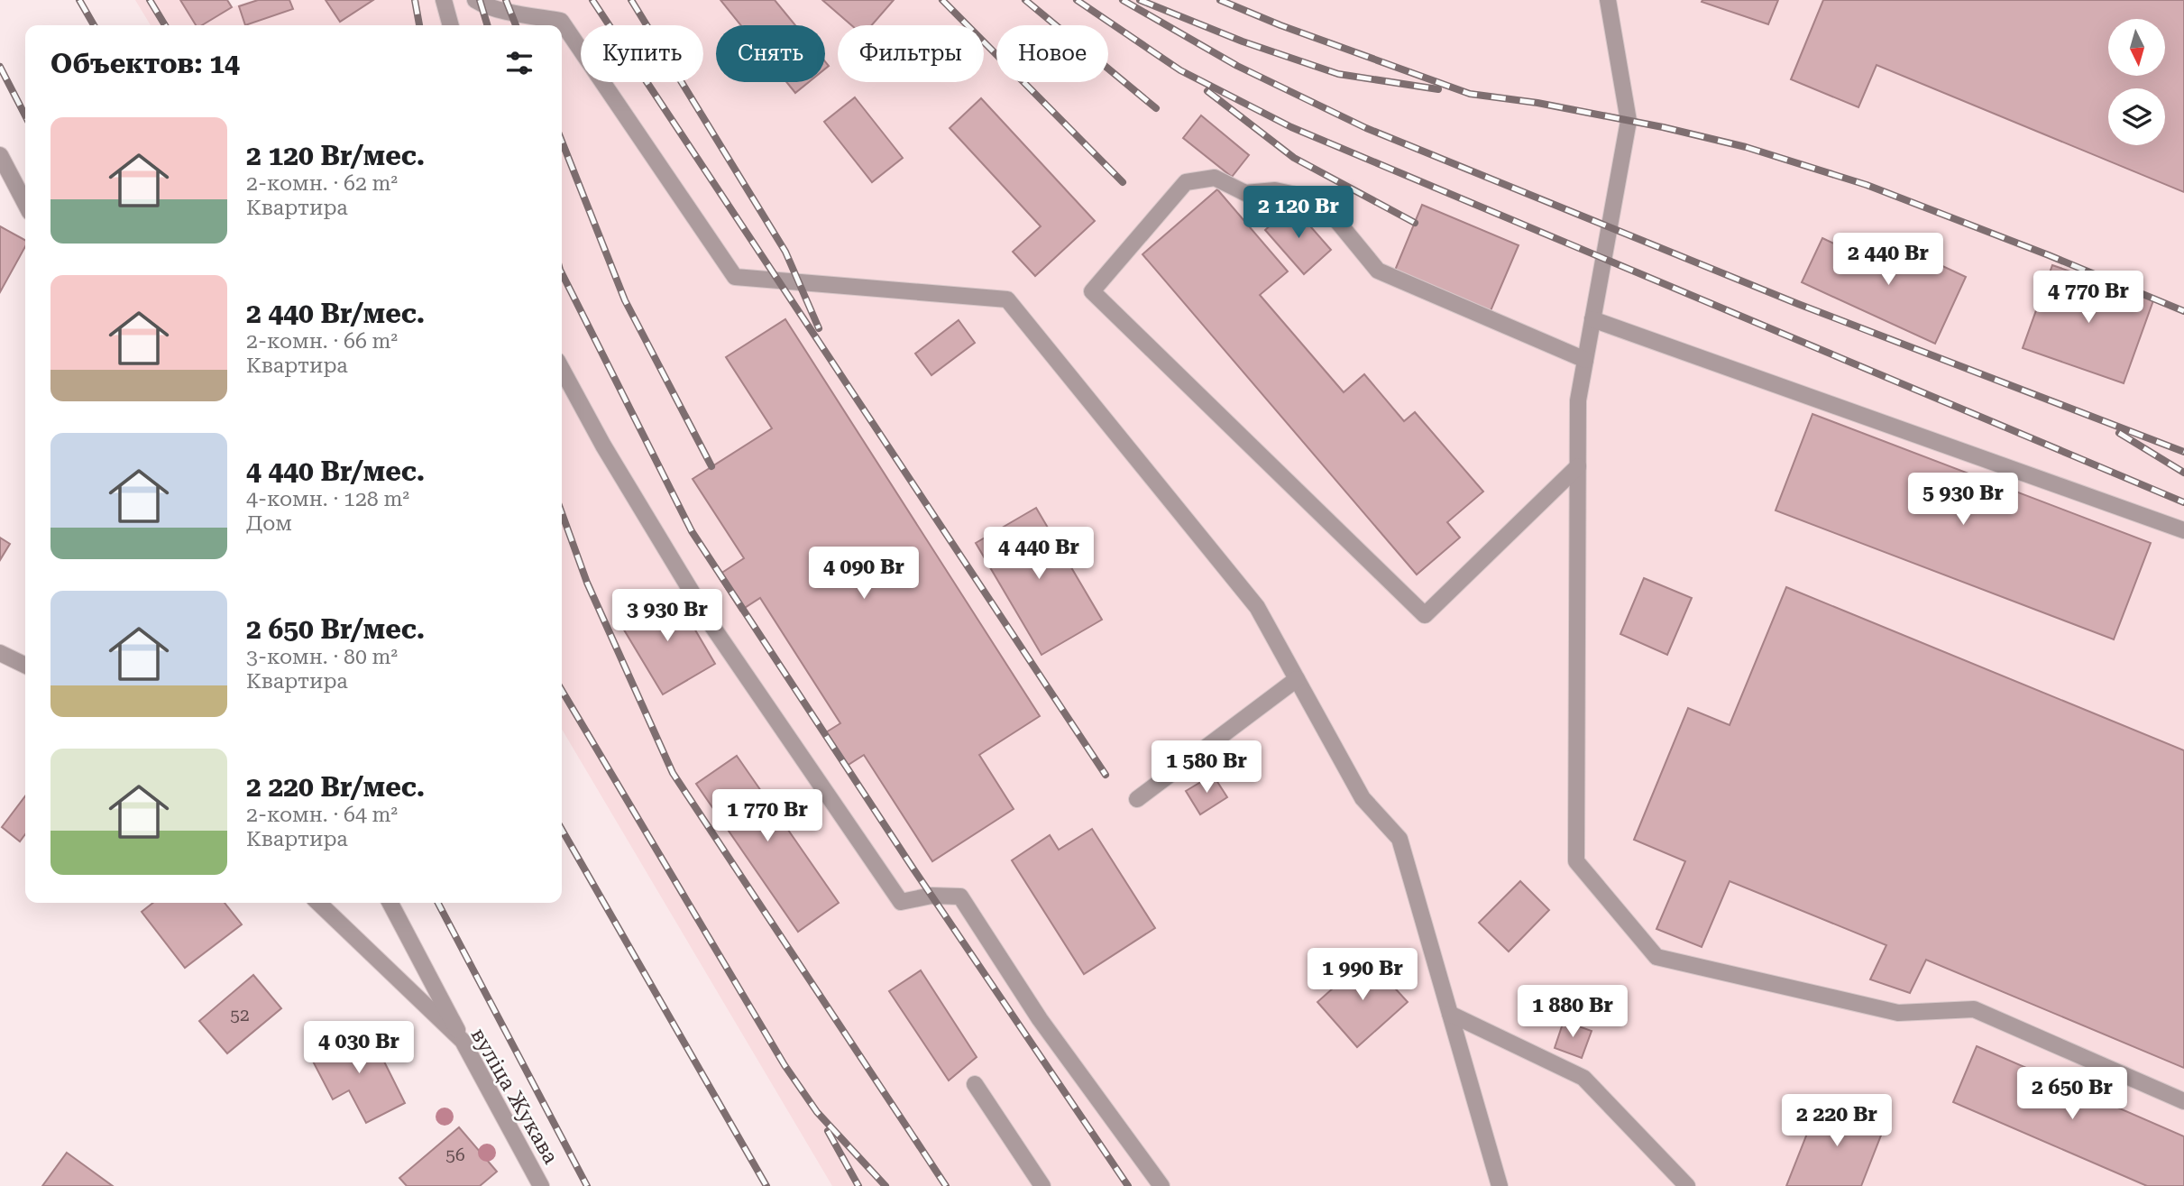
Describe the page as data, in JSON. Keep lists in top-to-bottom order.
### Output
{
  "streets": {
    "street": ["вуліца Жукава"]
  },
  "house_numbers": ["52", "56"],
  "north": "bottom",
  "page": {
    "chip": [
      "Купить",
      "Снять",
      "Фильтры",
      "Новое"
    ],
    "heading": "Объектов: 14",
    "list": [
      {
        "name": "2 120 Br/мес.",
        "note": "2-комн. · 62 m² · Квартира"
      },
      {
        "name": "2 440 Br/мес.",
        "note": "2-комн. · 66 m² · Квартира"
      },
      {
        "name": "4 440 Br/мес.",
        "note": "4-комн. · 128 m² · Дом"
      },
      {
        "name": "2 650 Br/мес.",
        "note": "3-комн. · 80 m² · Квартира"
      },
      {
        "name": "2 220 Br/мес.",
        "note": "2-комн. · 64 m² · Квартира"
      }
    ],
    "price": [
      "2 120 Br",
      "2 440 Br",
      "4 770 Br",
      "5 930 Br",
      "4 440 Br",
      "4 090 Br",
      "3 930 Br",
      "1 580 Br",
      "1 770 Br",
      "1 990 Br",
      "1 880 Br",
      "4 030 Br",
      "2 650 Br",
      "2 220 Br"
    ]
  }
}
